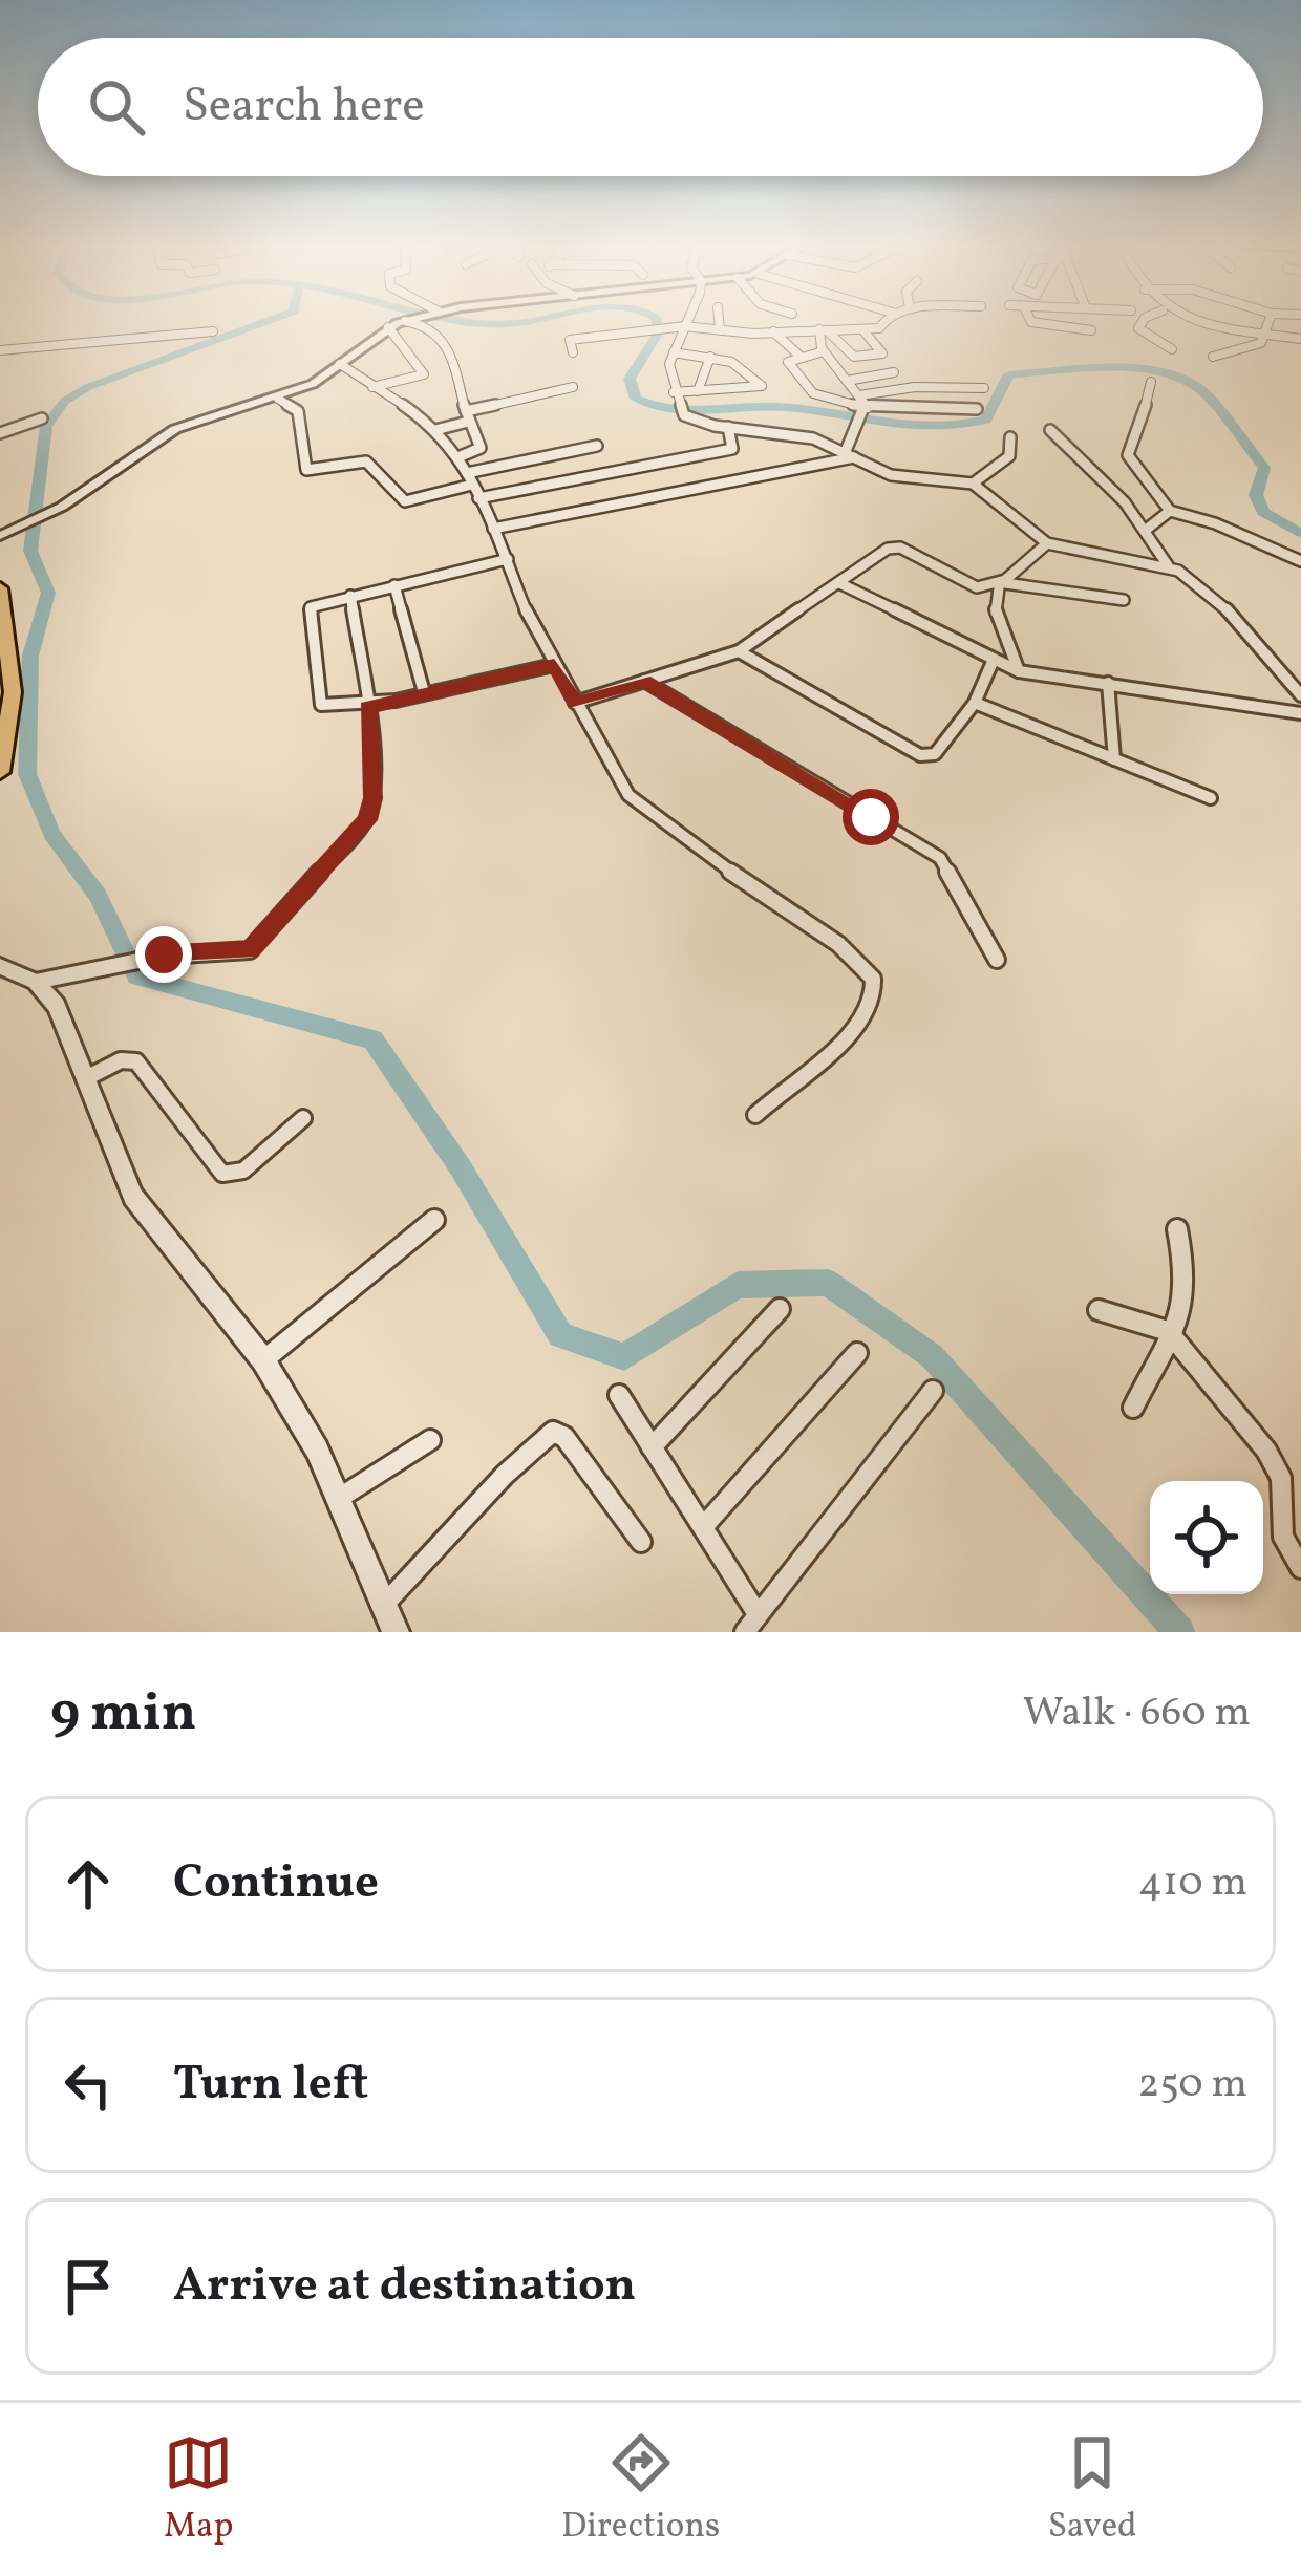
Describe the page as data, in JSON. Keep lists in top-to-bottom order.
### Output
{
  "page": {
    "search": "Search here",
    "heading": ["9 min", "Walk · 660 m"],
    "list": [
      ["Continue", "410 m"],
      ["Turn left", "250 m"],
      "Arrive at destination"
    ],
    "nav": ["Map", "Directions", "Saved"]
  }
}
